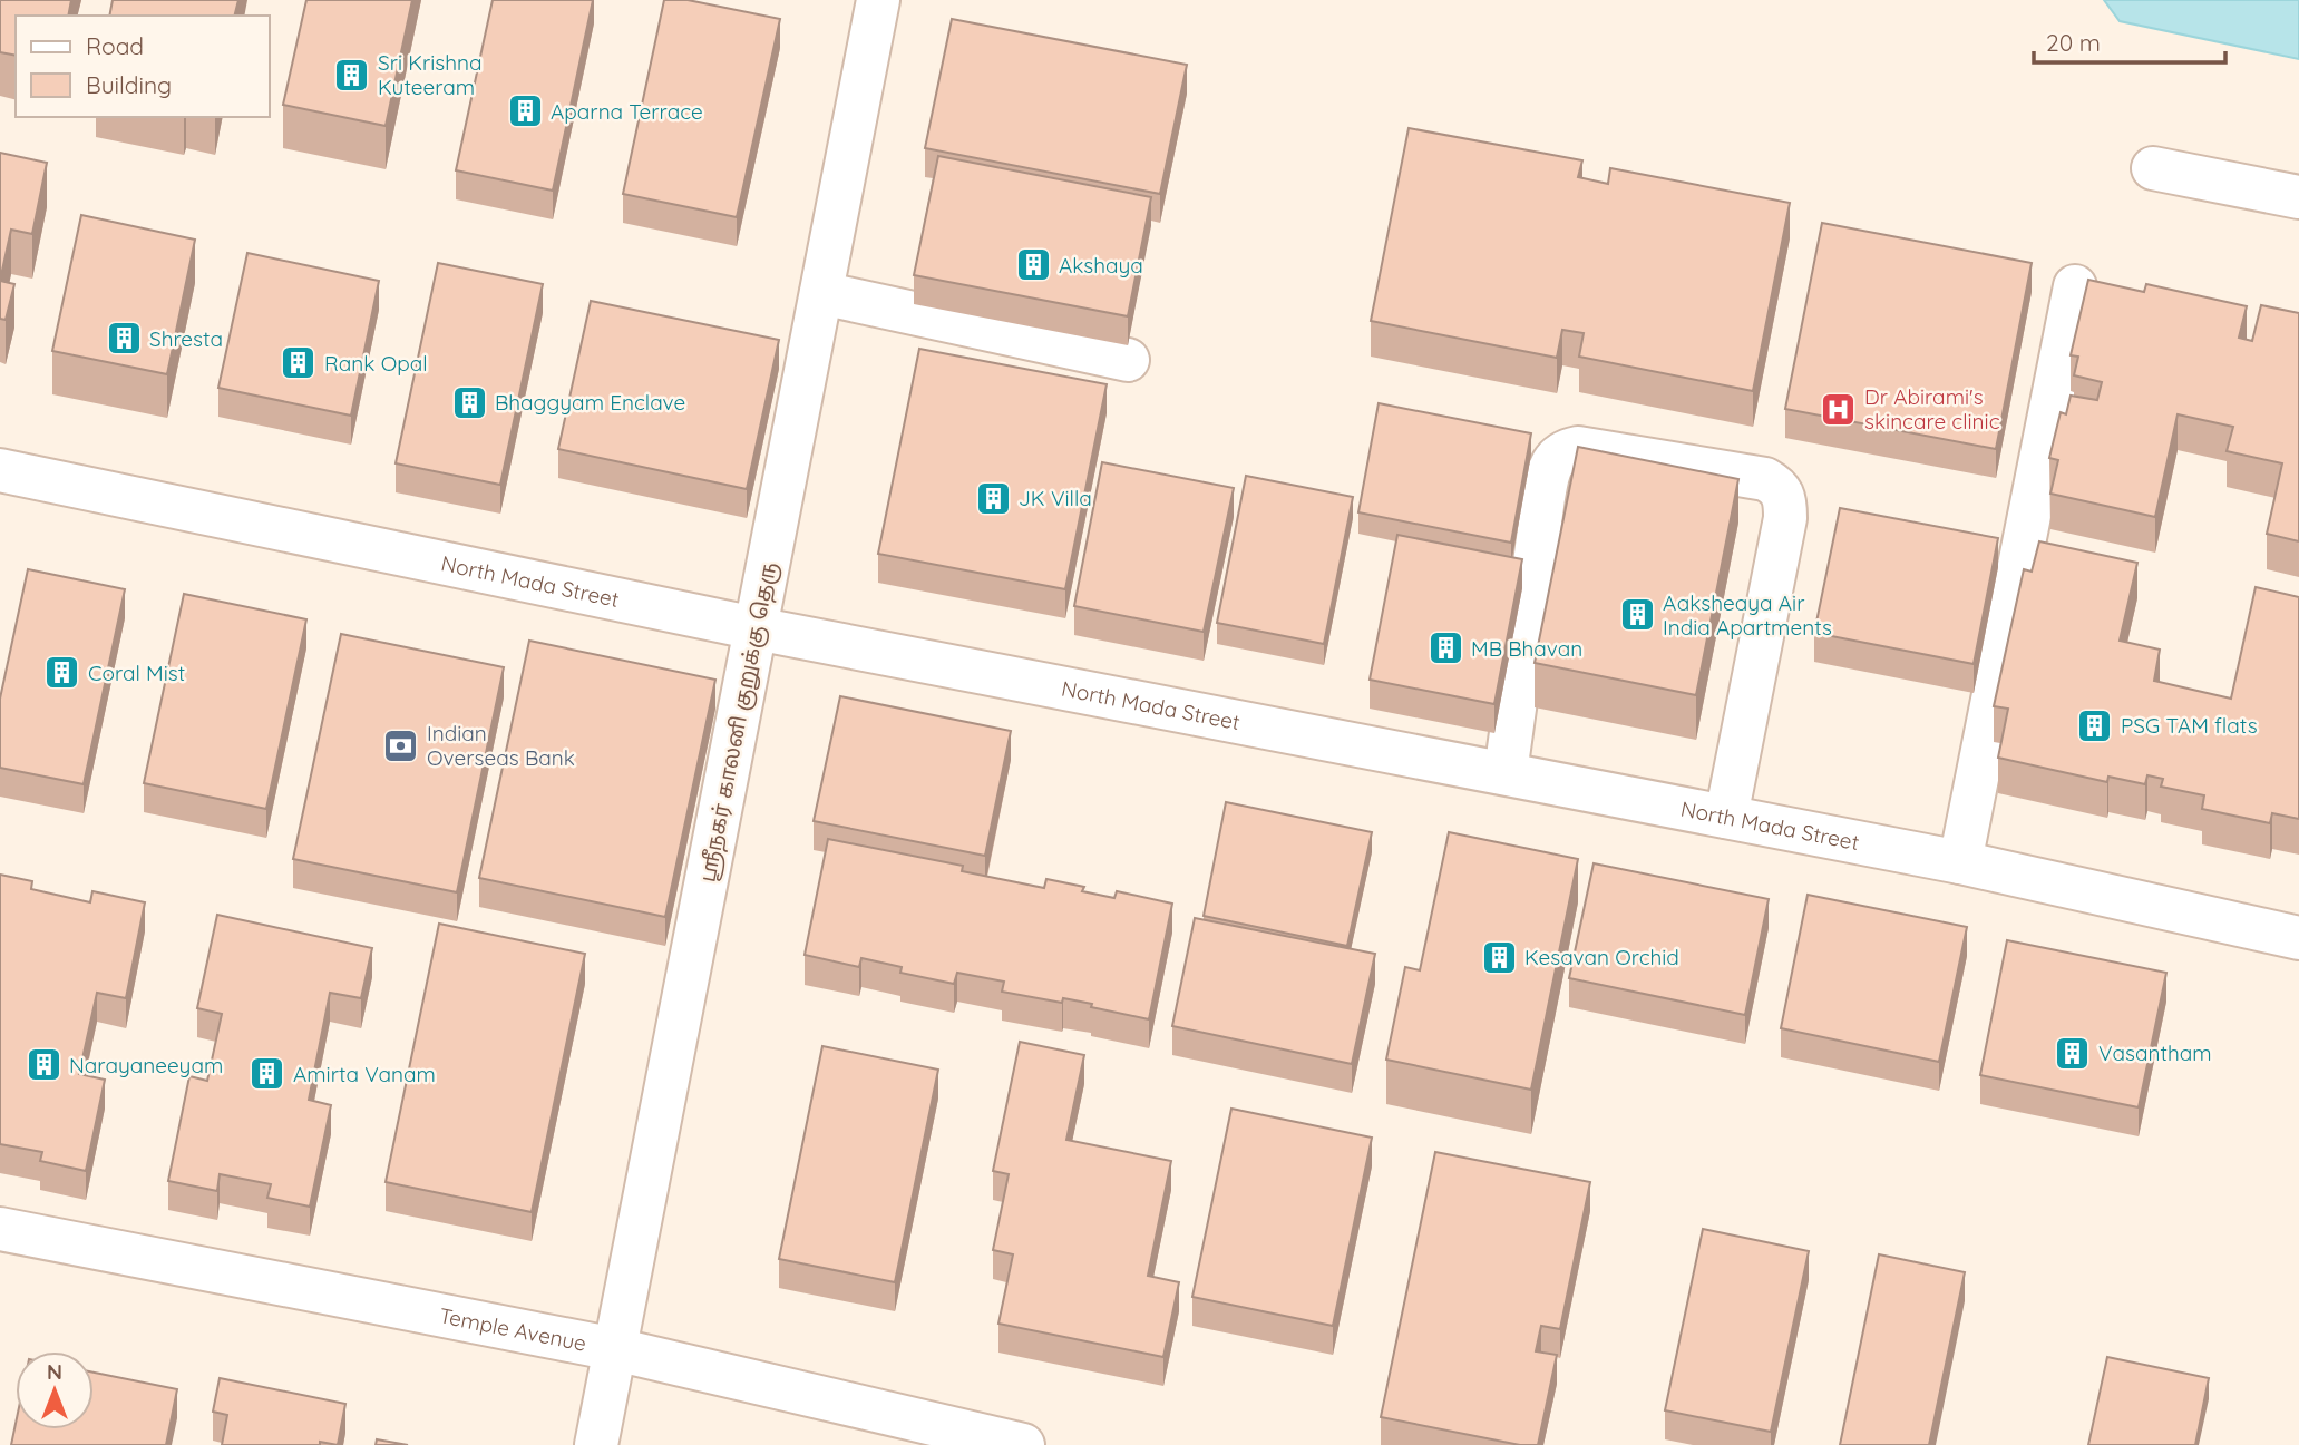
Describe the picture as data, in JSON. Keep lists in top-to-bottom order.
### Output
{
  "streets": {
    "street": ["North Mada Street", "ஸ்ரீநகர் காலனி குறுக்கு தெரு", "Temple Avenue"]
  },
  "crossings": [
    ["North Mada Street", "ஸ்ரீநகர் காலனி குறுக்கு தெரு"],
    ["ஸ்ரீநகர் காலனி குறுக்கு தெரு", "Temple Avenue"]
  ],
  "places": {
    "building": [
      "Sri Krishna Kuteeram",
      "Aparna Terrace",
      "Akshaya",
      "Shresta",
      "Rank Opal",
      "Bhaggyam Enclave",
      "JK Villa",
      "Aaksheaya Air India Apartments",
      "MB Bhavan",
      "Coral Mist",
      "PSG TAM flats",
      "Kesavan Orchid",
      "Vasantham",
      "Narayaneeyam",
      "Amirta Vanam"
    ],
    "hospital": ["Dr Abirami's skincare clinic"],
    "bank": ["Indian Overseas Bank"]
  },
  "legend": ["Road", "Building"],
  "scale_bar": "20 m",
  "north": "top"
}
